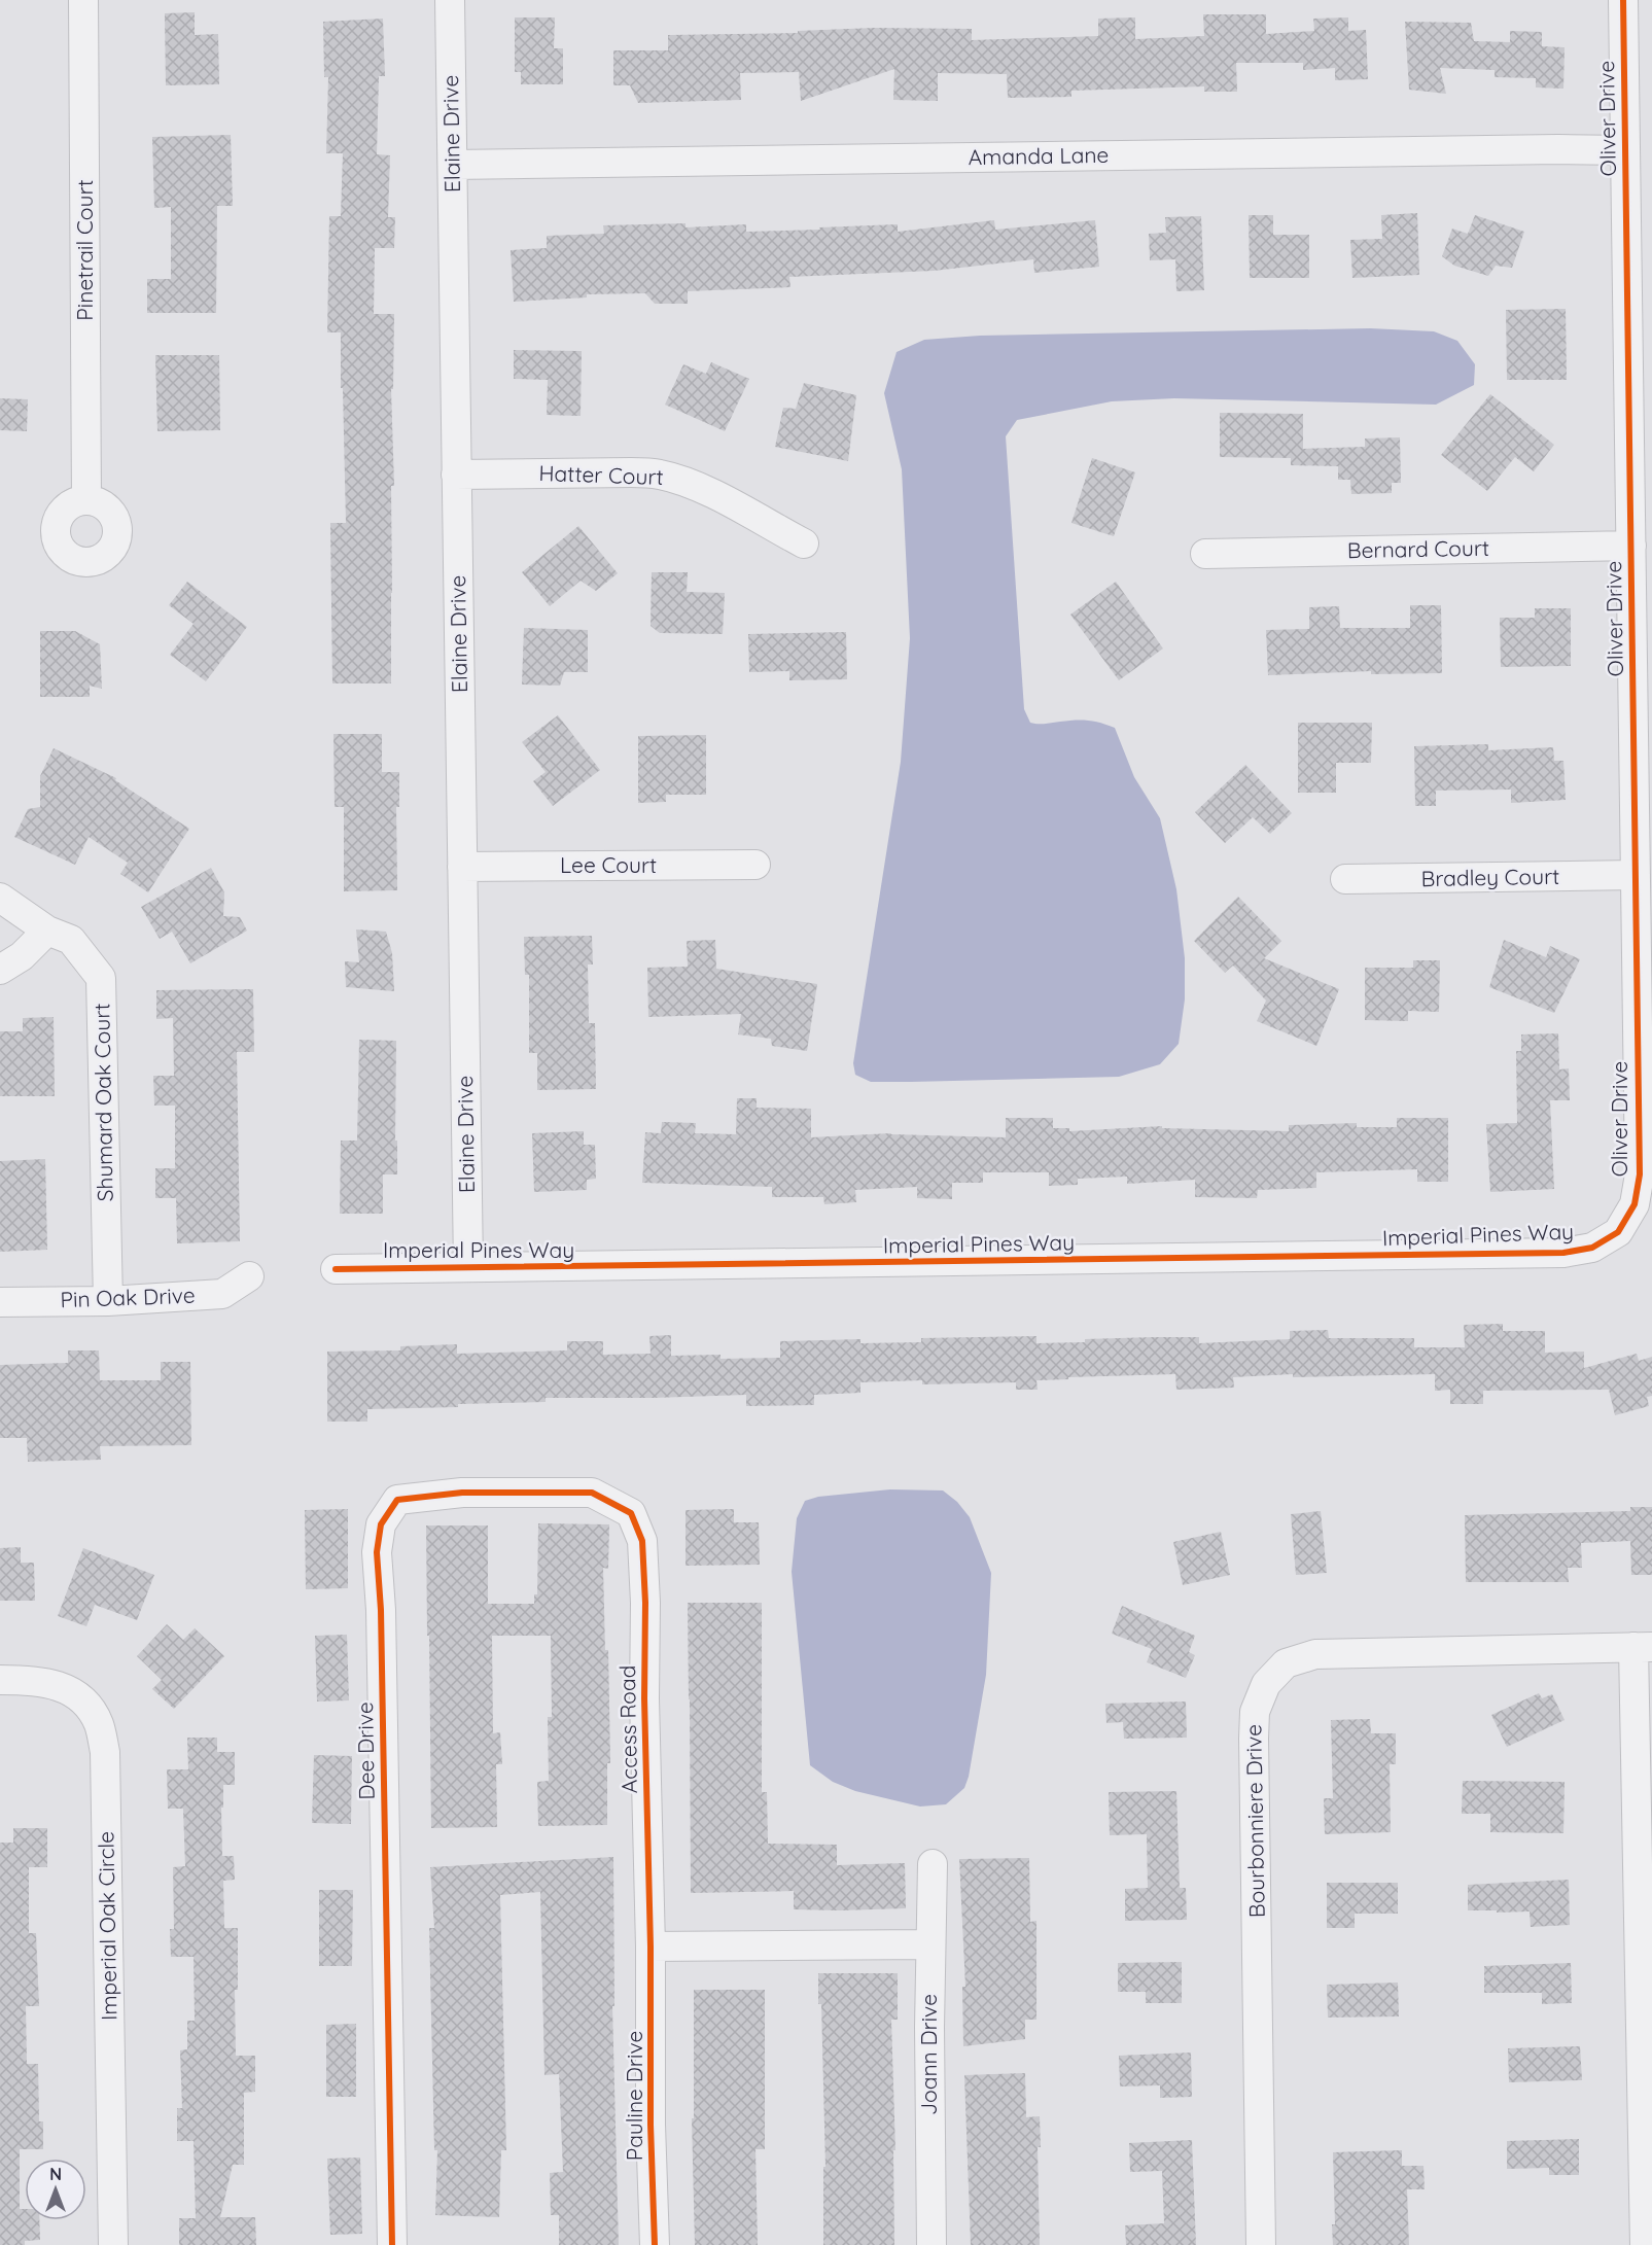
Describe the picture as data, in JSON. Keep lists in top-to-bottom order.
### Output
{
  "streets": {
    "street": [
      "Oliver Drive",
      "Elaine Drive",
      "Amanda Lane",
      "Pinetrail Court",
      "Hatter Court",
      "Bernard Court",
      "Lee Court",
      "Bradley Court",
      "Shumard Oak Court",
      "Imperial Pines Way",
      "Pin Oak Drive",
      "Access Road",
      "Dee Drive",
      "Bourbonniere Drive",
      "Imperial Oak Circle",
      "Joann Drive",
      "Pauline Drive"
    ]
  },
  "crossings": [
    ["Oliver Drive", "Amanda Lane"],
    ["Oliver Drive", "Bernard Court"],
    ["Oliver Drive", "Bradley Court"],
    ["Oliver Drive", "Imperial Pines Way"],
    ["Elaine Drive", "Amanda Lane"],
    ["Elaine Drive", "Hatter Court"],
    ["Elaine Drive", "Lee Court"],
    ["Elaine Drive", "Imperial Pines Way"],
    ["Shumard Oak Court", "Pin Oak Drive"],
    ["Access Road", "Dee Drive"],
    ["Access Road", "Pauline Drive"]
  ],
  "north": "top"
}
